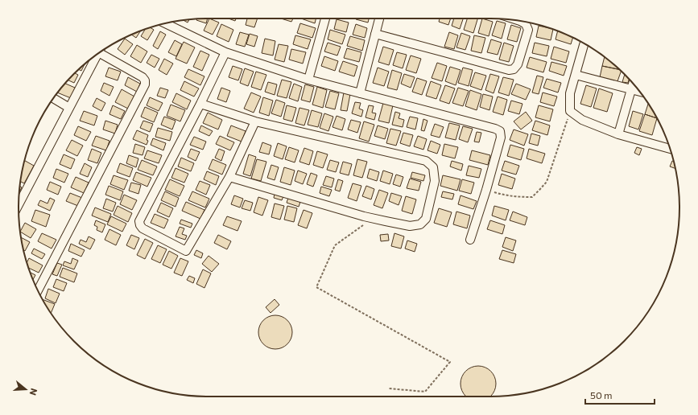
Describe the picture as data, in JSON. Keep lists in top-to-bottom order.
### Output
{
  "scale_bar": "50 m",
  "north": "right"
}
